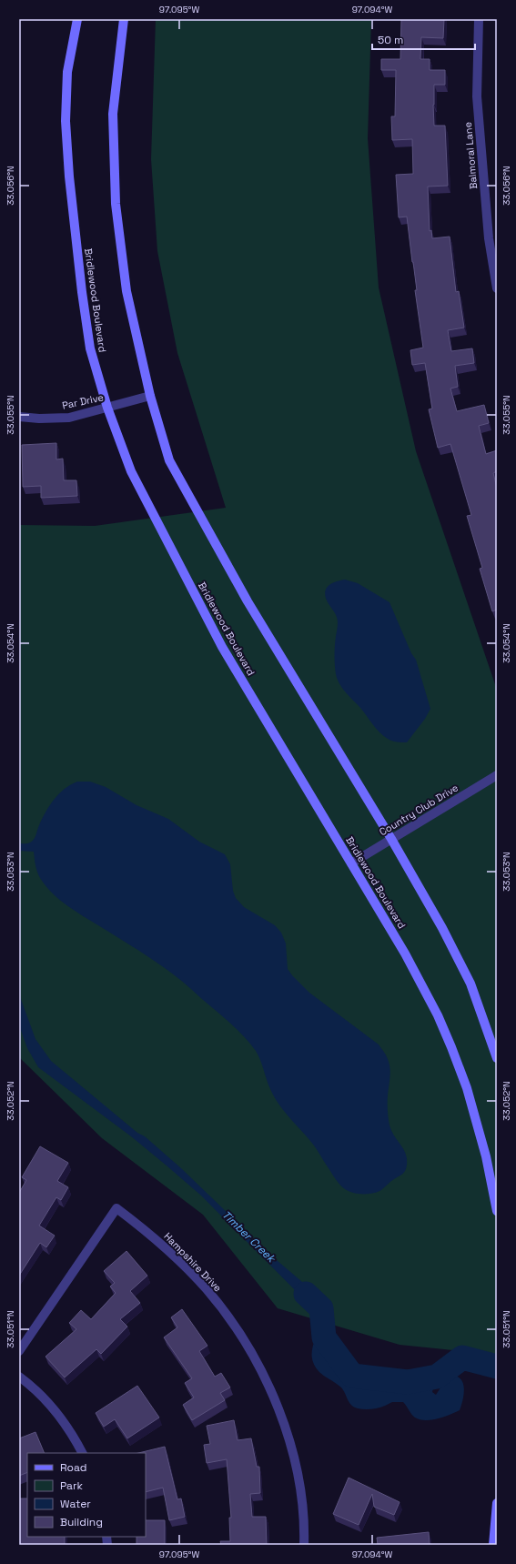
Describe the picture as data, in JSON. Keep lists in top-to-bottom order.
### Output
{
  "streets": {
    "main road": ["Bridlewood Boulevard"],
    "street": [
      "Balmoral Lane",
      "Par Drive",
      "Country Club Drive",
      "Hampshire Drive"
    ]
  },
  "crossings": [
    ["Bridlewood Boulevard", "Par Drive"],
    ["Bridlewood Boulevard", "Country Club Drive"]
  ],
  "water": ["Timber Creek"],
  "legend": [
    "Road",
    "Park",
    "Water",
    "Building"
  ],
  "scale_bar": "50 m",
  "coordinates": [
    "97.095°W",
    "97.094°W",
    "33.056°N",
    "33.055°N",
    "33.054°N",
    "33.053°N",
    "33.052°N",
    "33.051°N"
  ]
}
